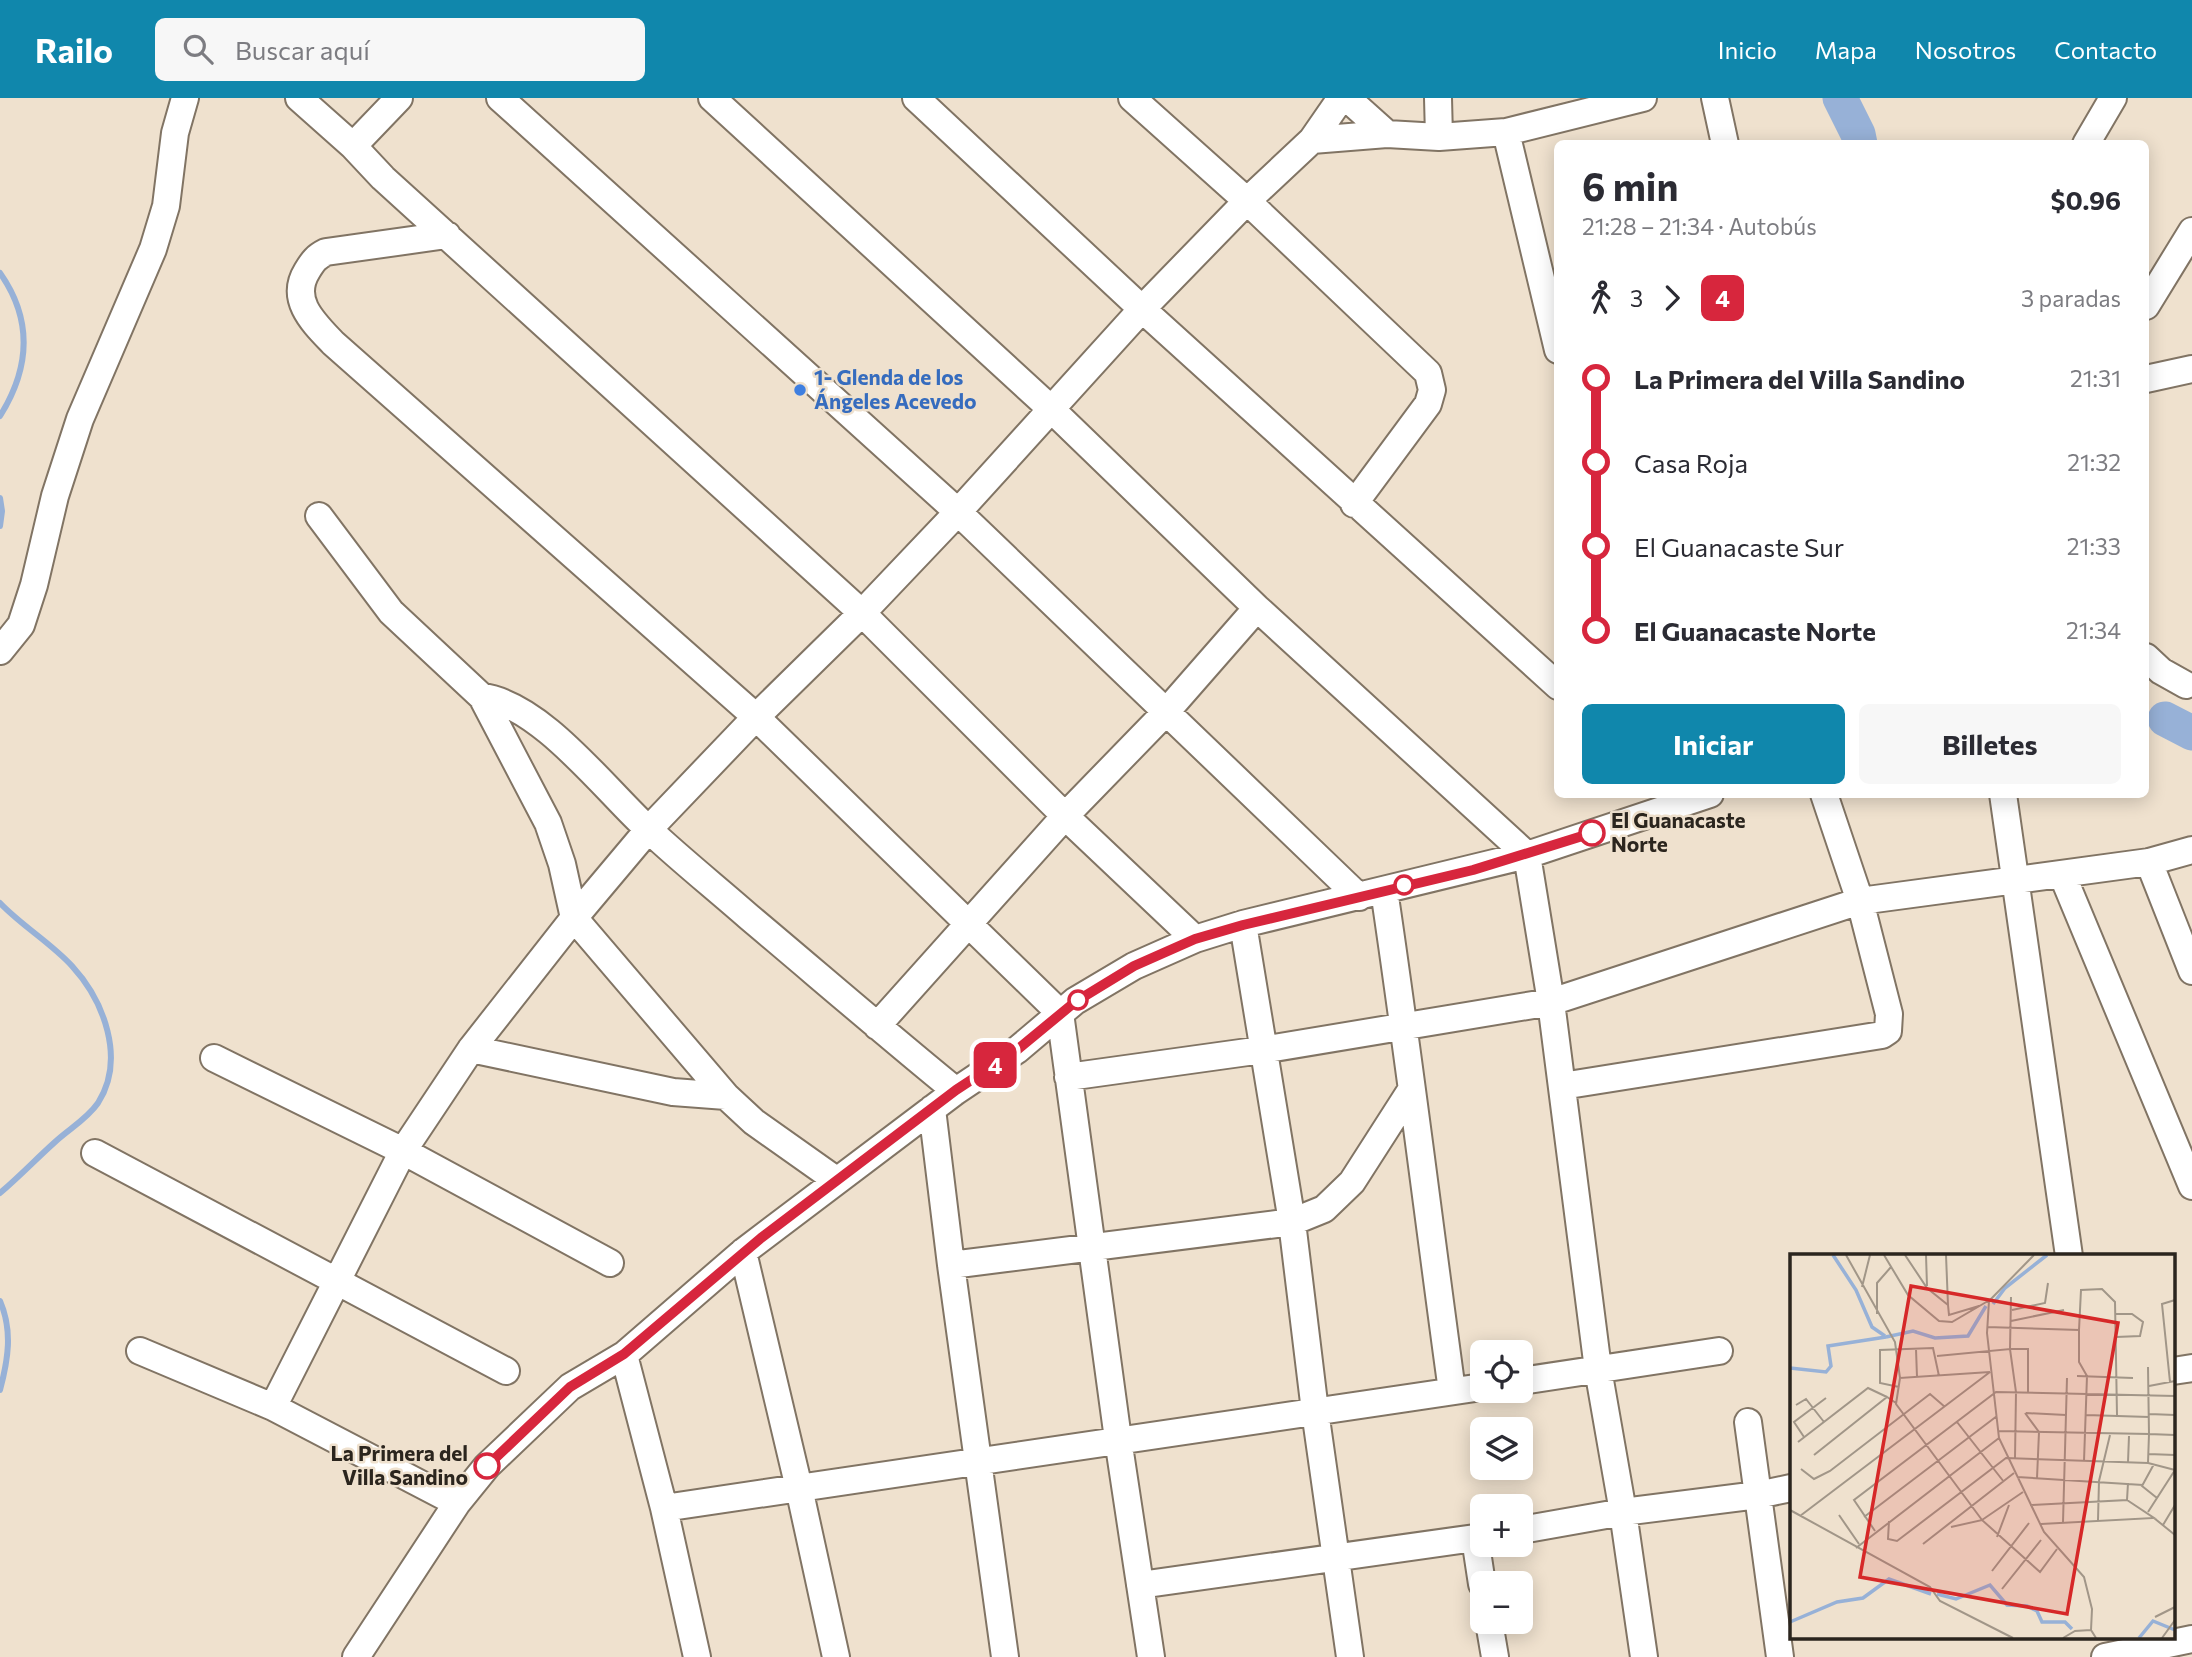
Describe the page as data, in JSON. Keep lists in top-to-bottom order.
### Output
{
  "places": ["1- Glenda de los Ángeles Acevedo", "El Guanacaste Norte", "La Primera del Villa Sandino"],
  "lines": ["bus line 4"],
  "page": {
    "header": "Railo",
    "search": "Buscar aquí",
    "nav": [
      "Inicio",
      "Mapa",
      "Nosotros",
      "Contacto"
    ],
    "on_map": "4",
    "heading": ["6 min", "21:28 – 21:34 · Autobús", "$0.96"],
    "legs": ["3", "4", "3 paradas"],
    "list": [
      {
        "name": "La Primera del Villa Sandino",
        "value": "21:31"
      },
      {
        "name": "Casa Roja",
        "value": "21:32"
      },
      {
        "name": "El Guanacaste Sur",
        "value": "21:33"
      },
      {
        "name": "El Guanacaste Norte",
        "value": "21:34"
      }
    ],
    "buttons": ["Iniciar", "Billetes"],
    "map_buttons": ["+", "−"]
  }
}
